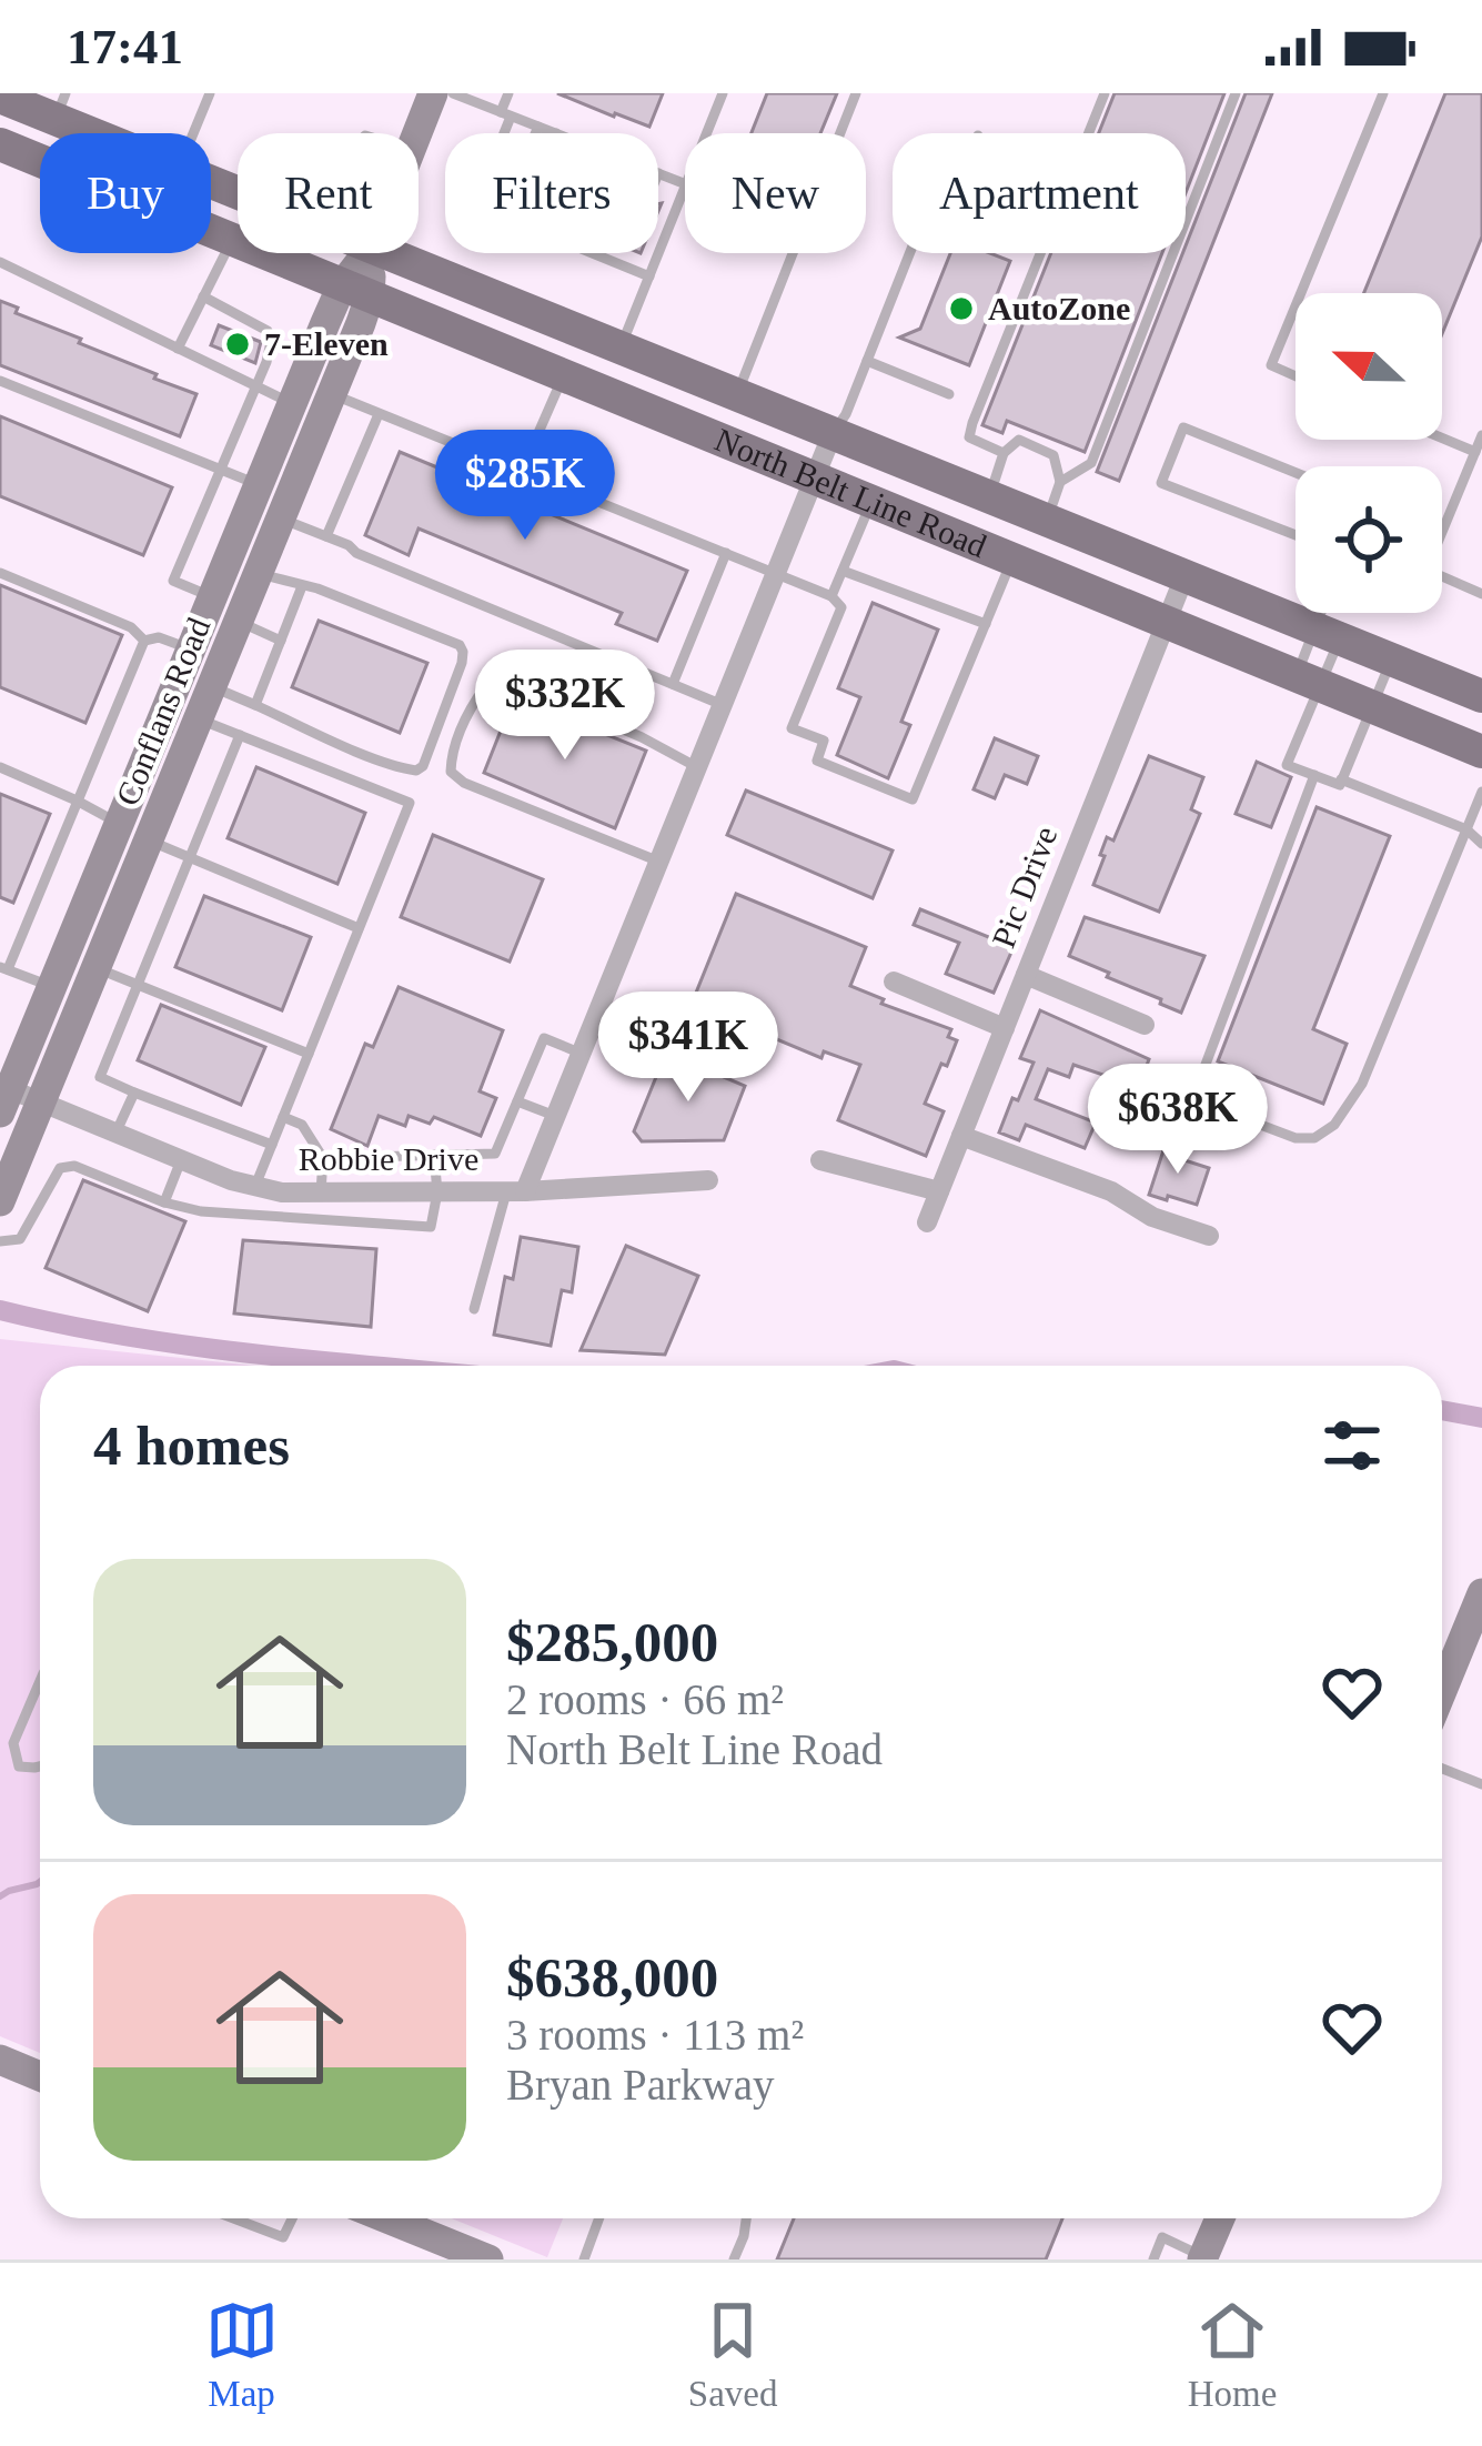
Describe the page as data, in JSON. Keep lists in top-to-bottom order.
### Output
{
  "streets": {
    "main road": ["North Belt Line Road", "Conflans Road"],
    "street": ["Pic Drive", "Robbie Drive"]
  },
  "crossings": [
    ["North Belt Line Road", "Conflans Road"],
    ["North Belt Line Road", "Pic Drive"],
    ["Conflans Road", "Robbie Drive"]
  ],
  "places": ["AutoZone", "7-Eleven"],
  "north": "left",
  "page": {
    "status": "17:41",
    "chip": [
      "Buy",
      "Rent",
      "Filters",
      "New",
      "Apartment"
    ],
    "price": [
      "$285K",
      "$332K",
      "$341K",
      "$638K"
    ],
    "heading": "4 homes",
    "list": [
      {
        "name": "$285,000",
        "note": "2 rooms · 66 m² · North Belt Line Road"
      },
      {
        "name": "$638,000",
        "note": "3 rooms · 113 m² · Bryan Parkway"
      }
    ],
    "tabs": ["Map", "Saved", "Home"]
  }
}
